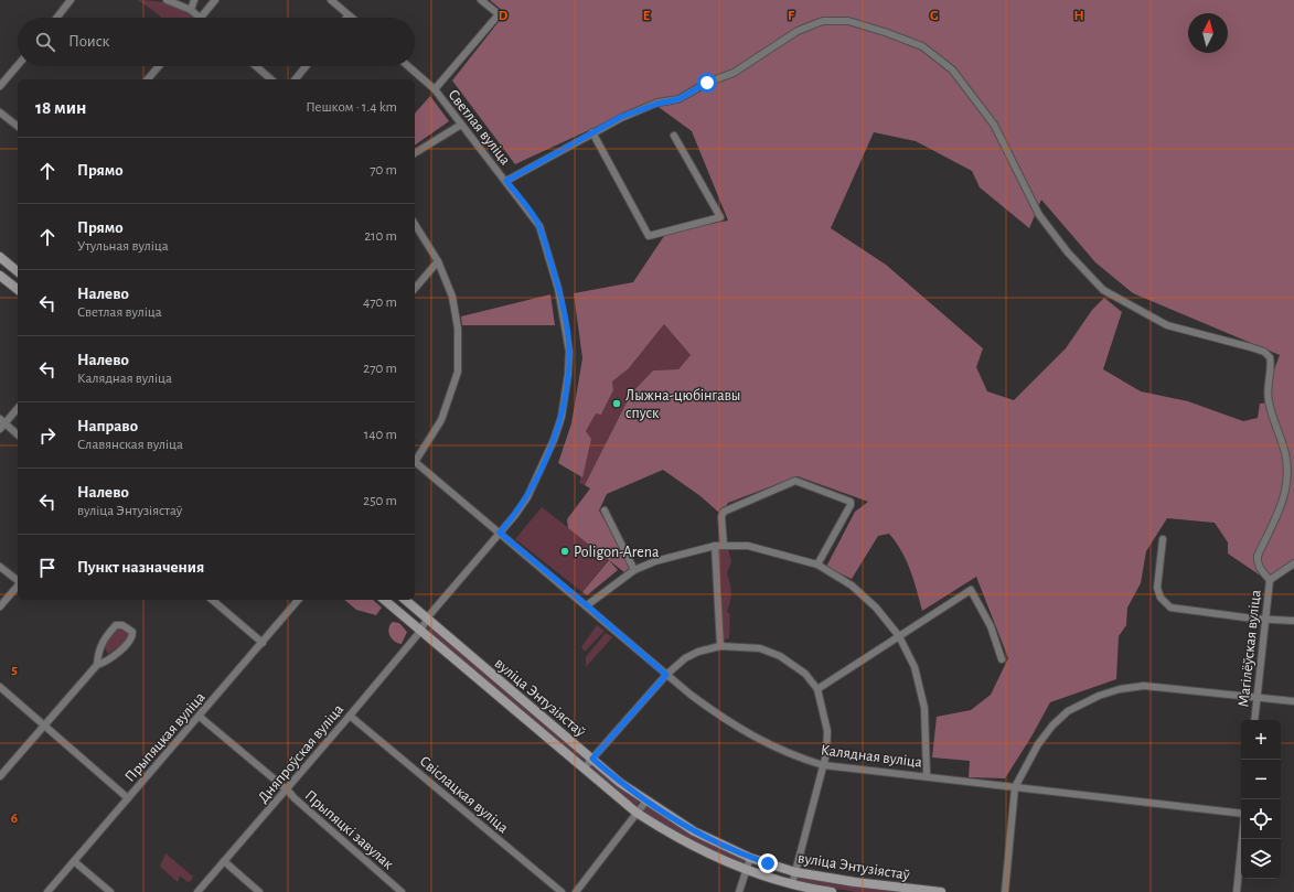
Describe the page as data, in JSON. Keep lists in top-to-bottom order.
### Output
{
  "streets": {
    "street": [
      "Светлая вуліца",
      "Магілёўская вуліца",
      "вуліца Энтузіястаў",
      "Прыпяцкая вуліца",
      "Дняпроўская вуліца",
      "Калядная вуліца",
      "Свіслацкая вуліца",
      "Прыпяцкі завулак"
    ]
  },
  "crossings": [
    ["Светлая вуліца", "вуліца Энтузіястаў"],
    ["Светлая вуліца", "Дняпроўская вуліца"],
    ["Светлая вуліца", "Калядная вуліца"],
    ["вуліца Энтузіястаў", "Дняпроўская вуліца"],
    ["Прыпяцкая вуліца", "Прыпяцкі завулак"],
    ["Дняпроўская вуліца", "Свіслацкая вуліца"],
    ["Дняпроўская вуліца", "Прыпяцкі завулак"]
  ],
  "places": ["Лыжна-цюбінгавы спуск", "Poligon-Arena"],
  "north": "top",
  "page": {
    "search": "Поиск",
    "heading": ["18 мин", "Пешком · 1.4 km"],
    "list": [
      ["Прямо", "70 m"],
      ["Прямо", "Утульная вуліца", "210 m"],
      ["Налево", "Светлая вуліца", "470 m"],
      ["Налево", "Калядная вуліца", "270 m"],
      ["Направо", "Славянская вуліца", "140 m"],
      ["Налево", "вуліца Энтузіястаў", "250 m"],
      "Пункт назначения"
    ],
    "map_buttons": ["+", "−"]
  },
  "grid": {
    "columns": [
      "D",
      "E",
      "F",
      "G",
      "H"
    ],
    "rows": ["5", "6"]
  }
}
